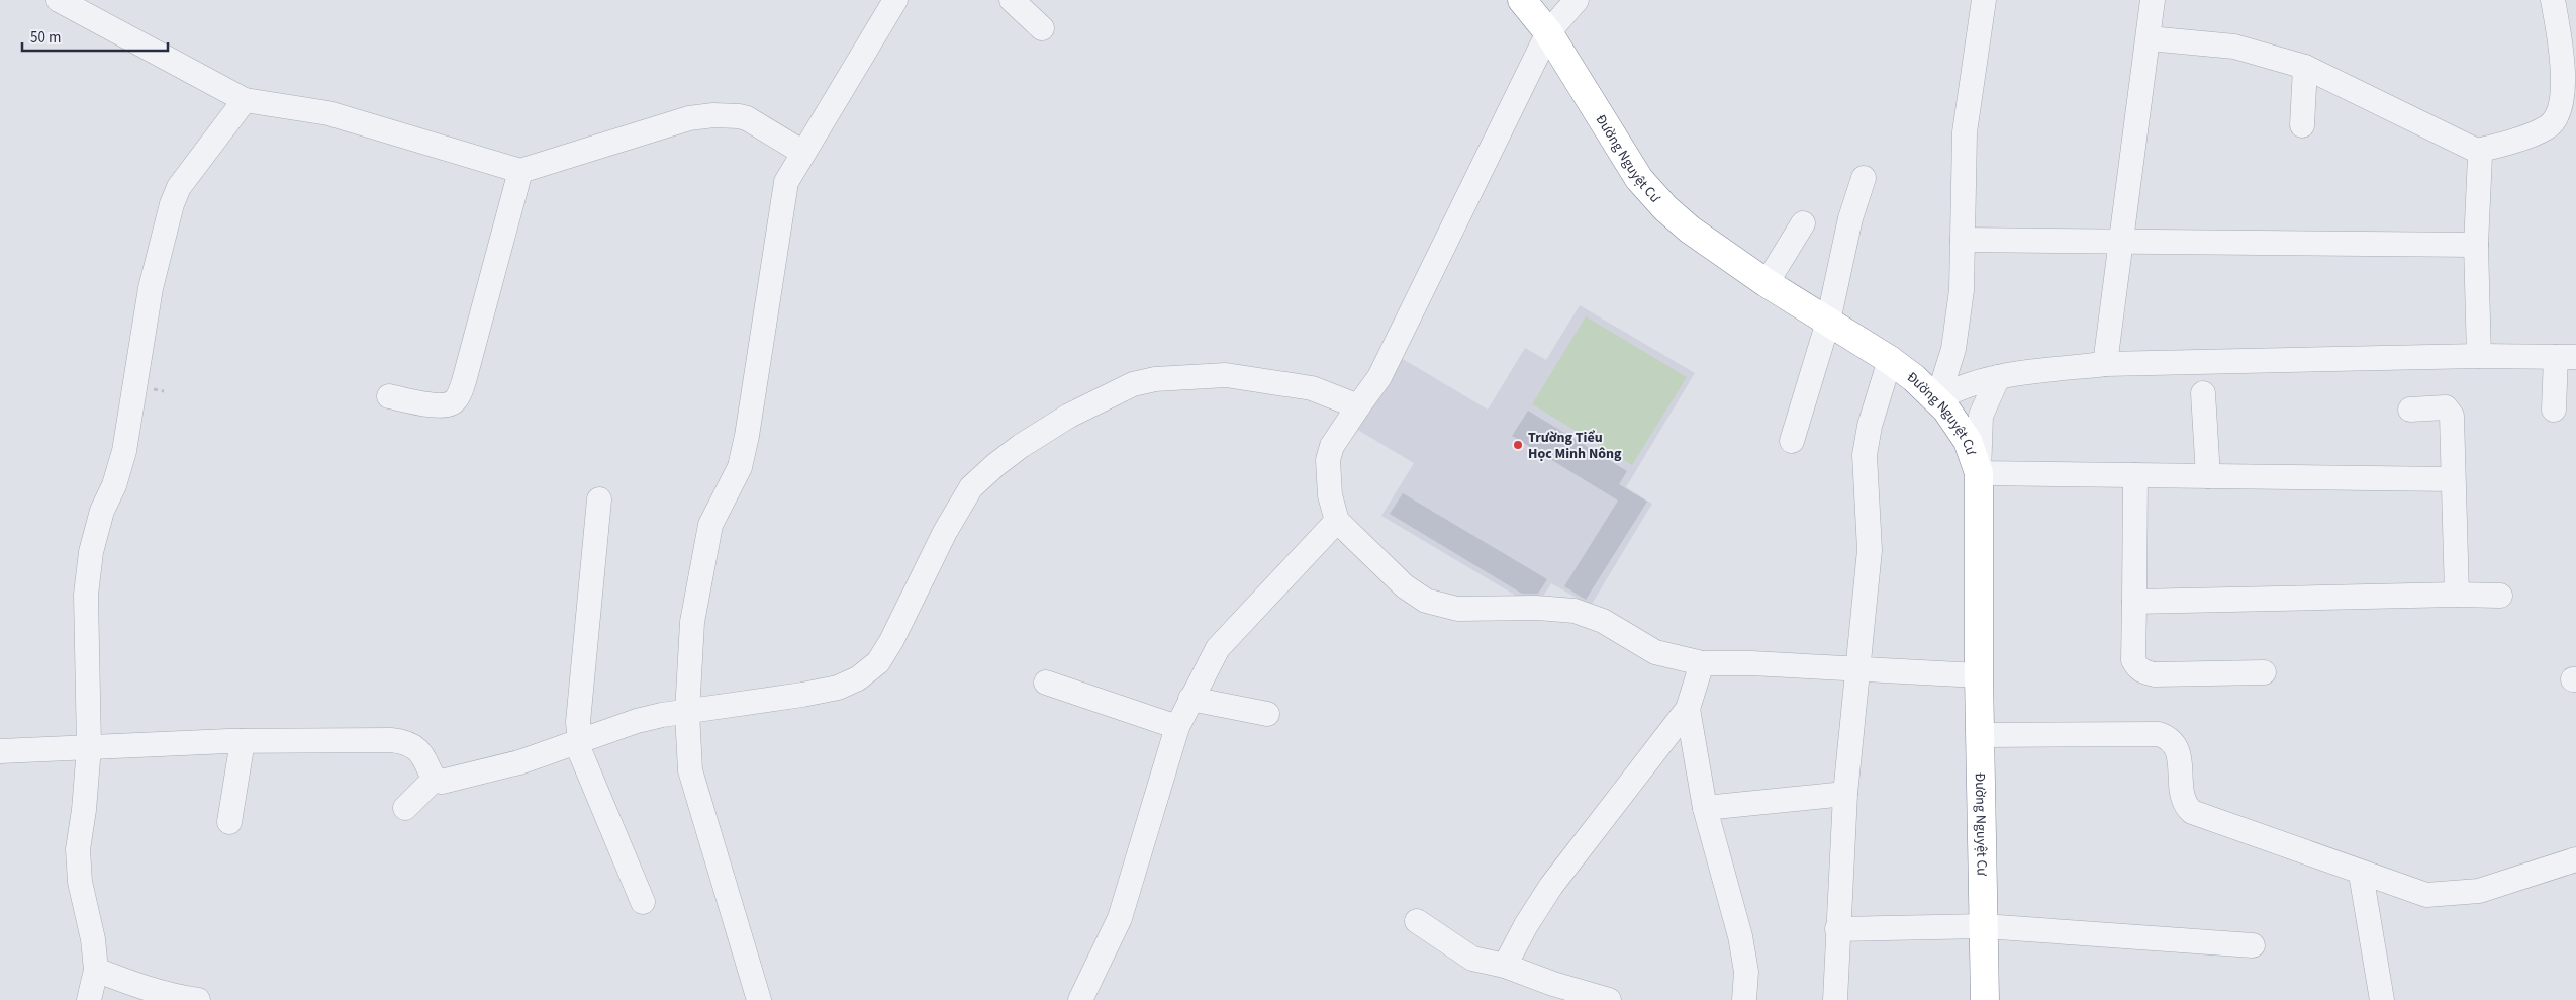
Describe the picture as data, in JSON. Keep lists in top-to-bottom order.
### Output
{
  "streets": {
    "highway": ["Đường Nguyệt Cư"]
  },
  "places": ["Trường Tiểu Học Minh Nông"],
  "scale_bar": "50 m"
}
